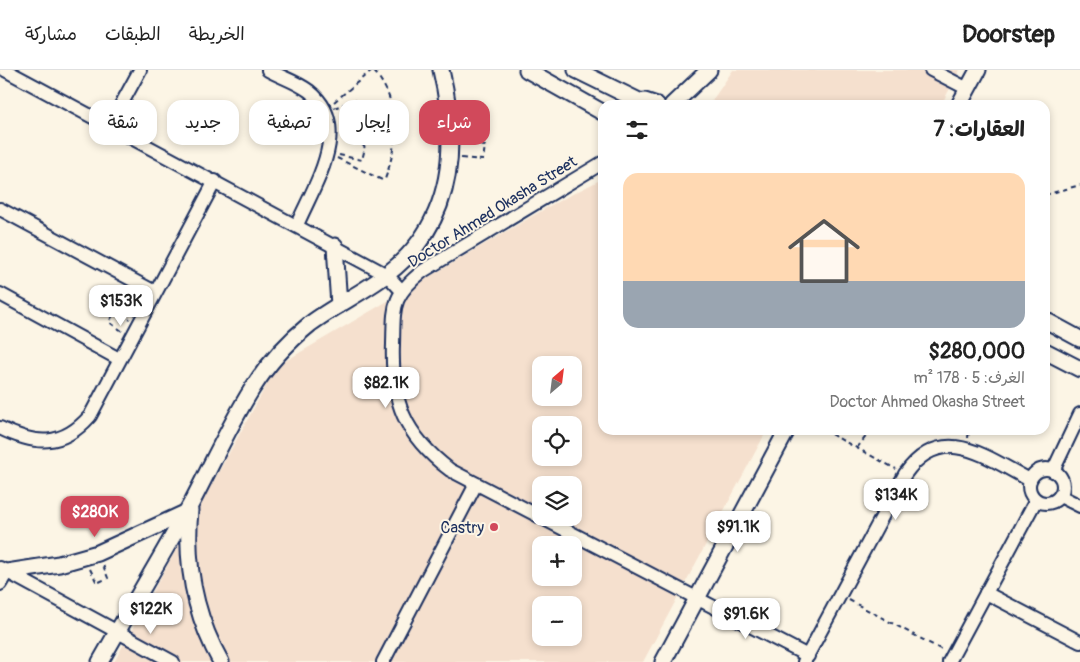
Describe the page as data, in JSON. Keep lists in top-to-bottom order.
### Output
{
  "streets": {
    "street": ["Doctor Ahmed Okasha Street"]
  },
  "places": ["Castry"],
  "north": "top right",
  "page": {
    "header": "Doorstep",
    "nav": ["الخريطة", "الطبقات", "مشاركة"],
    "chip": [
      "شراء",
      "إيجار",
      "تصفية",
      "جديد",
      "شقة"
    ],
    "heading": "العقارات: 7",
    "list": [
      {
        "name": "$280,000",
        "note": "الغرف: 5 · 178 m² · Doctor Ahmed Okasha Street"
      }
    ],
    "price": [
      "$153K",
      "$82.1K",
      "$134K",
      "$280K",
      "$91.1K",
      "$122K",
      "$91.6K"
    ],
    "map_buttons": ["+", "−"]
  }
}
